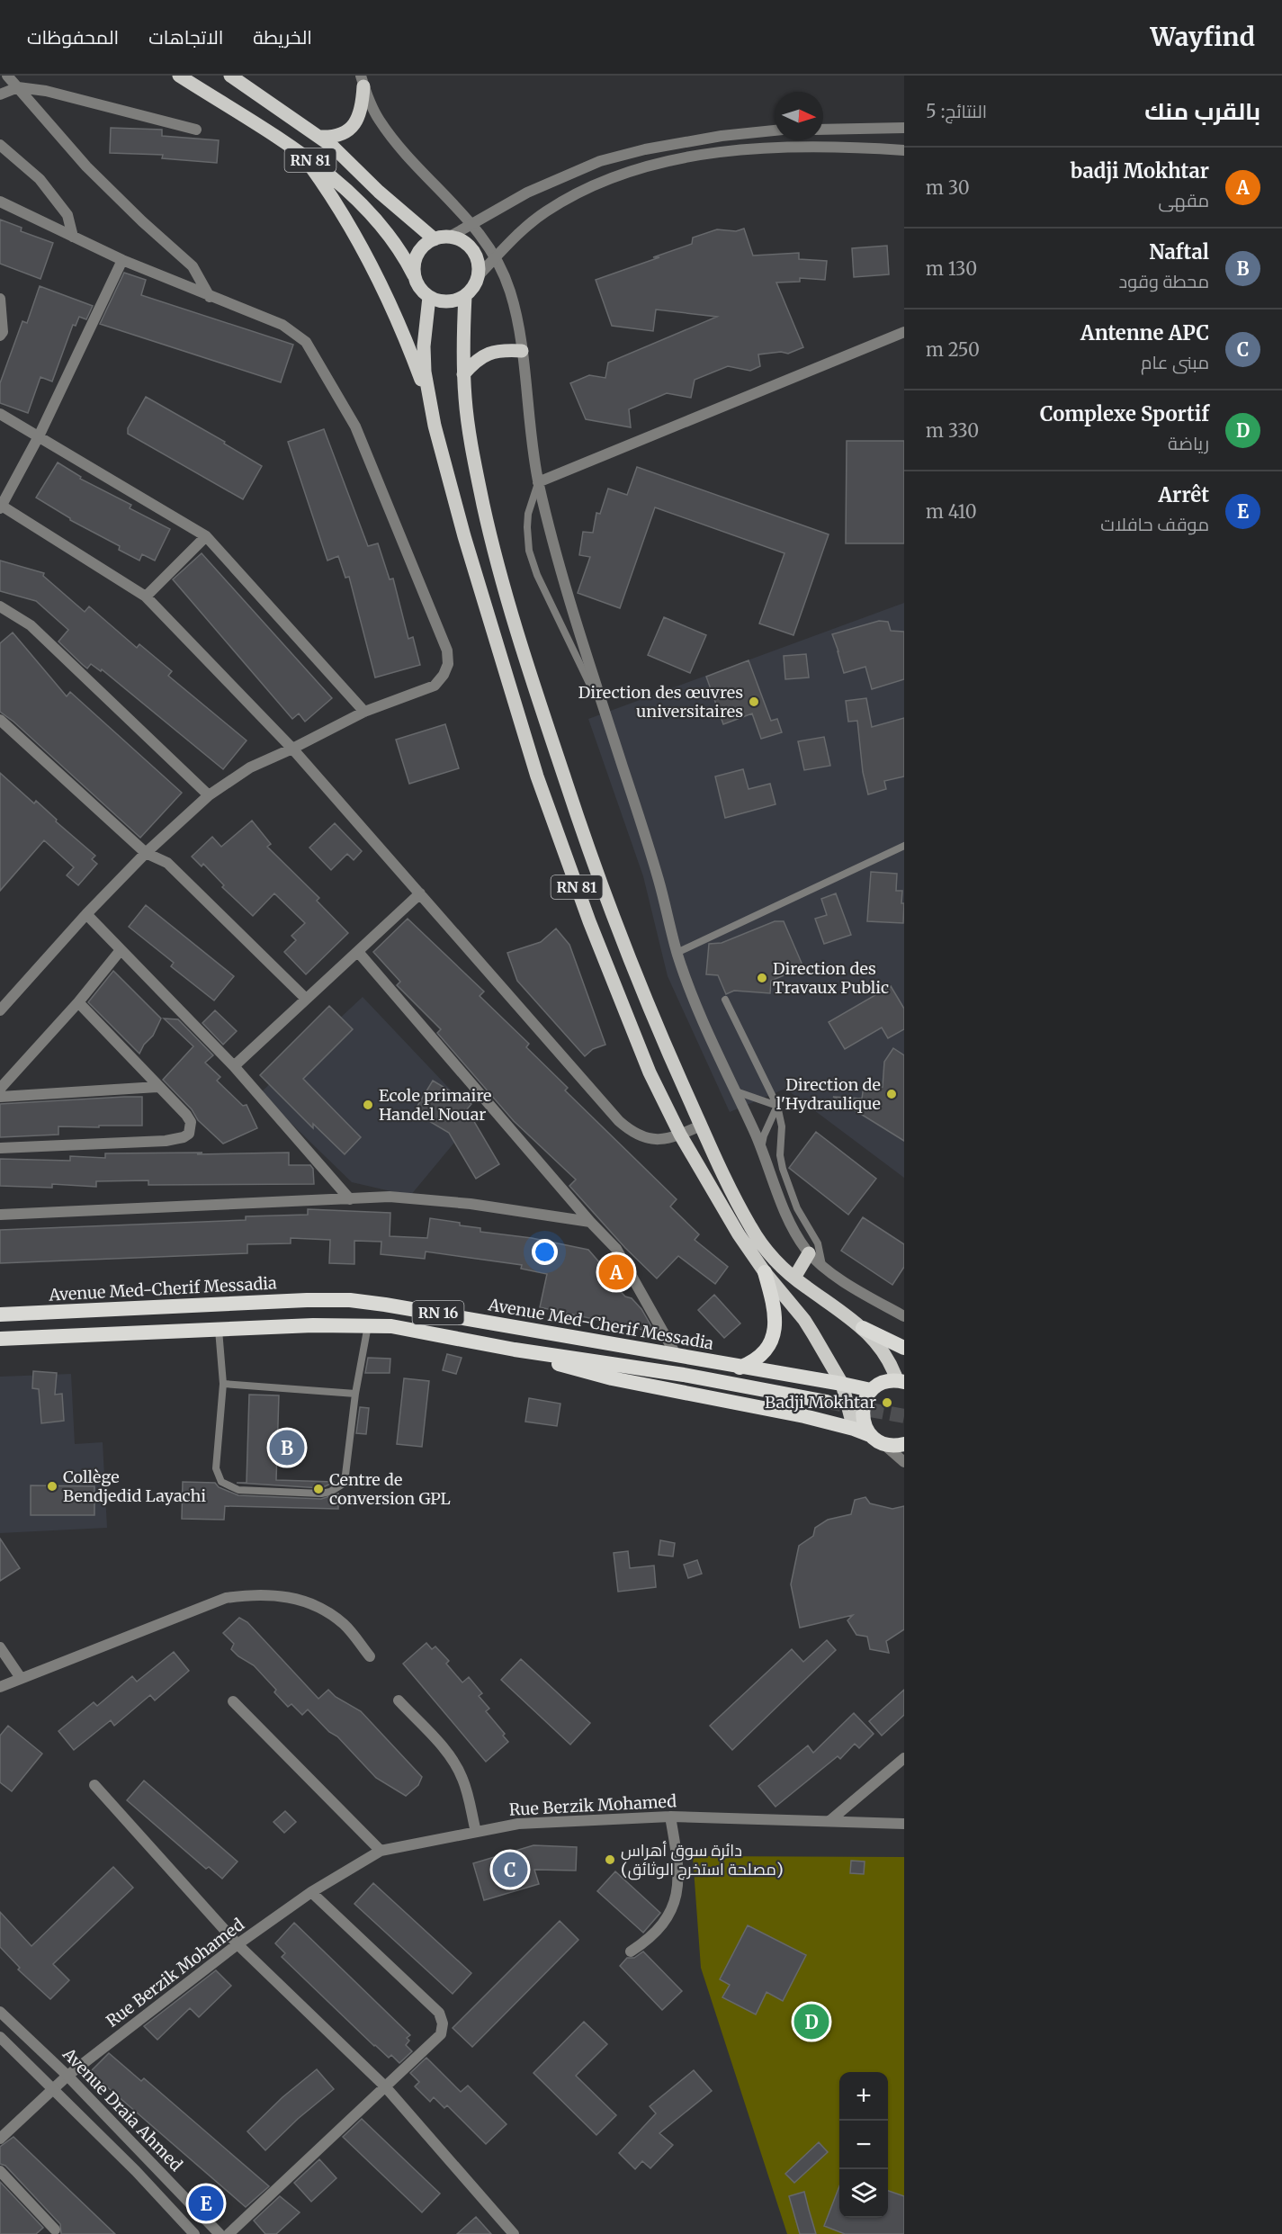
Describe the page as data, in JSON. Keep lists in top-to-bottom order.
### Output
{
  "streets": {
    "highway": ["Avenue Med-Cherif Messadia", "RN 16"],
    "main road": ["RN 81"],
    "street": ["Rue Berzik Mohamed", "Avenue Draia Ahmed"]
  },
  "crossings": [
    ["RN 81", "Avenue Med-Cherif Messadia"],
    ["Rue Berzik Mohamed", "Avenue Draia Ahmed"]
  ],
  "places": [
    "Direction des œuvres universitaires",
    "Direction des Travaux Public",
    "Direction de l'Hydraulique",
    "Ecole primaire Handel Nouar",
    "Badji Mokhtar",
    "Collège Bendjedid Layachi",
    "Centre de conversion GPL",
    "دائرة سوق أهراس (مصلحة استخرج الوثائق)"
  ],
  "north": "right",
  "page": {
    "header": "Wayfind",
    "nav": ["الخريطة", "الاتجاهات", "المحفوظات"],
    "heading": ["بالقرب منك", "النتائج: 5"],
    "list": [
      {
        "mark": "A",
        "name": "badji Mokhtar",
        "note": "مقهى",
        "value": "30 m"
      },
      {
        "mark": "B",
        "name": "Naftal",
        "note": "محطة وقود",
        "value": "130 m"
      },
      {
        "mark": "C",
        "name": "Antenne APC",
        "note": "مبنى عام",
        "value": "250 m"
      },
      {
        "mark": "D",
        "name": "Complexe Sportif",
        "note": "رياضة",
        "value": "330 m"
      },
      {
        "mark": "E",
        "name": "Arrêt",
        "note": "موقف حافلات",
        "value": "410 m"
      }
    ],
    "pins": [
      "A",
      "B",
      "C",
      "D",
      "E"
    ],
    "map_buttons": ["+", "−"]
  }
}
